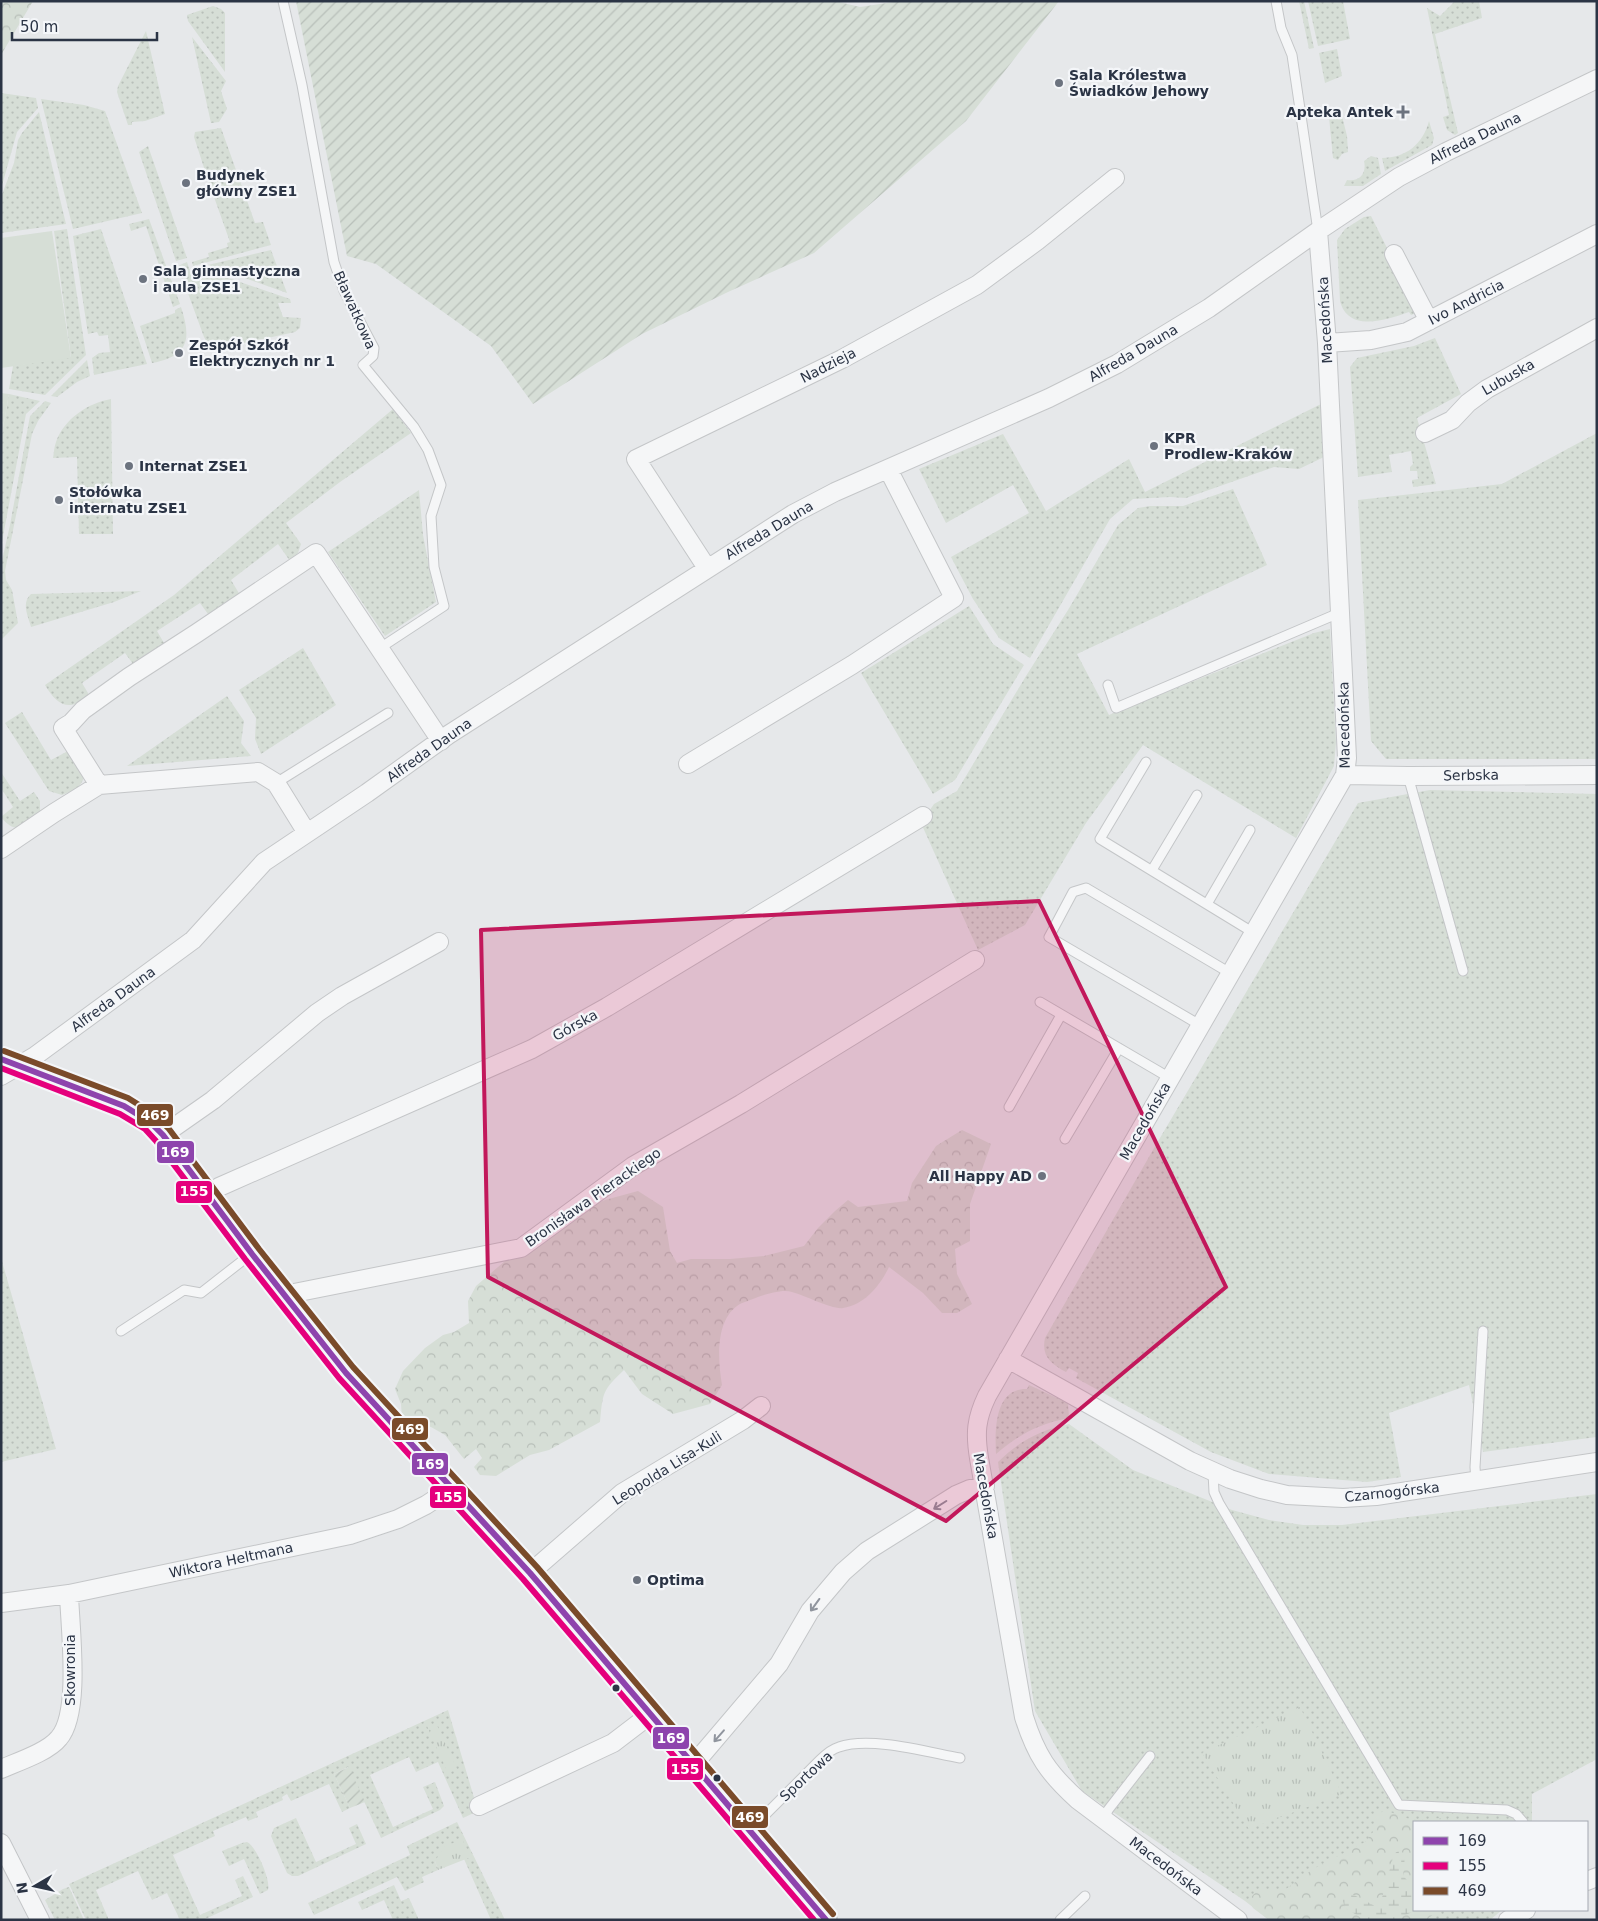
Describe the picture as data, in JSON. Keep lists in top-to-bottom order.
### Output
{
  "streets": {
    "street": [
      "Alfreda Dauna",
      "Ivo Andricia",
      "Macedońska",
      "Nadzieja",
      "Lubuska",
      "Serbska",
      "Górska",
      "Bronisława Pierackiego",
      "Leopolda Lisa-Kuli",
      "Czarnogórska",
      "Wiktora Heltmana",
      "Skowronia"
    ],
    "lane": ["Bławatkowa", "Sportowa"]
  },
  "crossings": [
    ["Alfreda Dauna", "Macedońska"],
    ["Alfreda Dauna", "Nadzieja"],
    ["Ivo Andricia", "Macedońska"],
    ["Macedońska", "Serbska"],
    ["Macedońska", "Czarnogórska"],
    ["Wiktora Heltmana", "Skowronia"]
  ],
  "places": {
    "other": [
      "Sala Królestwa Świadków Jehowy",
      "Budynek główny ZSE1",
      "Sala gimnastyczna i aula ZSE1",
      "Zespół Szkół Elektrycznych nr 1",
      "KPR Prodlew-Kraków",
      "Internat ZSE1",
      "Stołówka internatu ZSE1",
      "All Happy AD",
      "Optima"
    ],
    "health": ["Apteka Antek"]
  },
  "lines": ["transit line 469", "transit line 169", "transit line 155"],
  "legend": ["169", "155", "469"],
  "scale_bar": "50 m",
  "north": "left"
}
